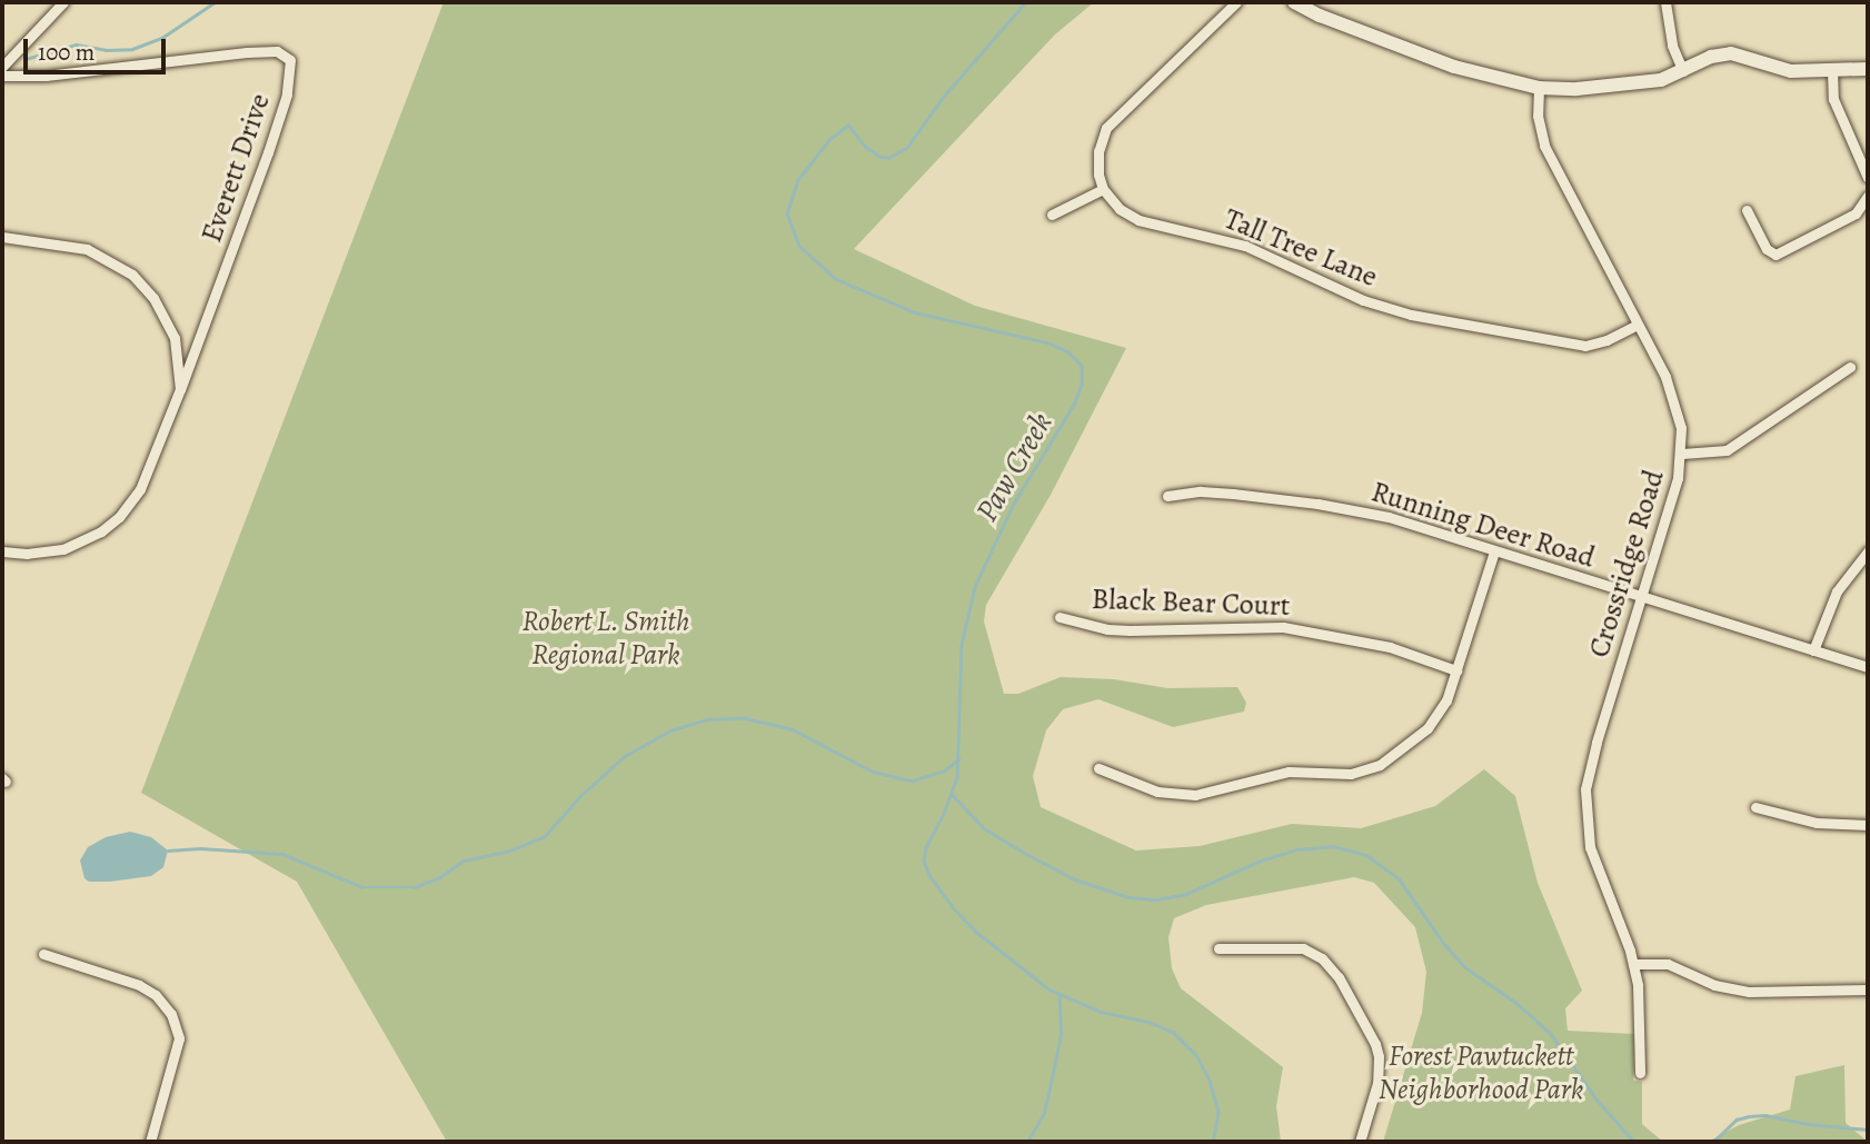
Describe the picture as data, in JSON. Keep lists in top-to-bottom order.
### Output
{
  "streets": {
    "street": [
      "Everett Drive",
      "Tall Tree Lane",
      "Running Deer Road",
      "Crossridge Road",
      "Black Bear Court"
    ]
  },
  "crossings": [
    ["Tall Tree Lane", "Crossridge Road"],
    ["Running Deer Road", "Crossridge Road"]
  ],
  "water": ["Paw Creek"],
  "parks": ["Robert L. Smith Regional Park", "Forest Pawtuckett Neighborhood Park"],
  "scale_bar": "100 m"
}
